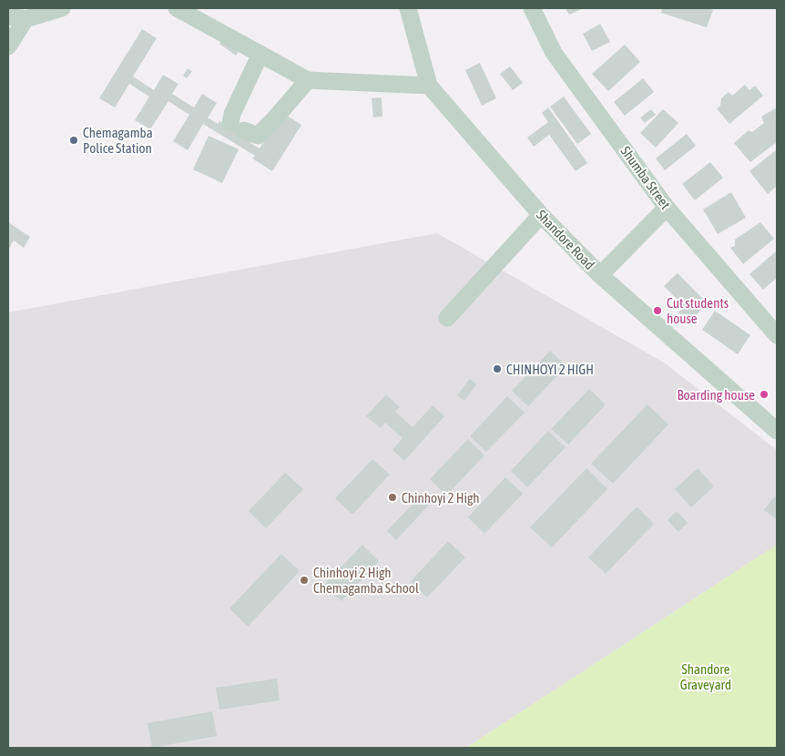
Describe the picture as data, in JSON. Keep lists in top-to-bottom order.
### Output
{
  "streets": {
    "street": ["Shumba Street", "Shandore Road"]
  },
  "parks": ["Shandore Graveyard"],
  "places": [
    "Chemagamba Police Station",
    "Cut students house",
    "CHINHOYI 2 HIGH",
    "Boarding house",
    "Chinhoyi 2 High",
    "Chinhoyi 2 High Chemagamba School"
  ]
}
